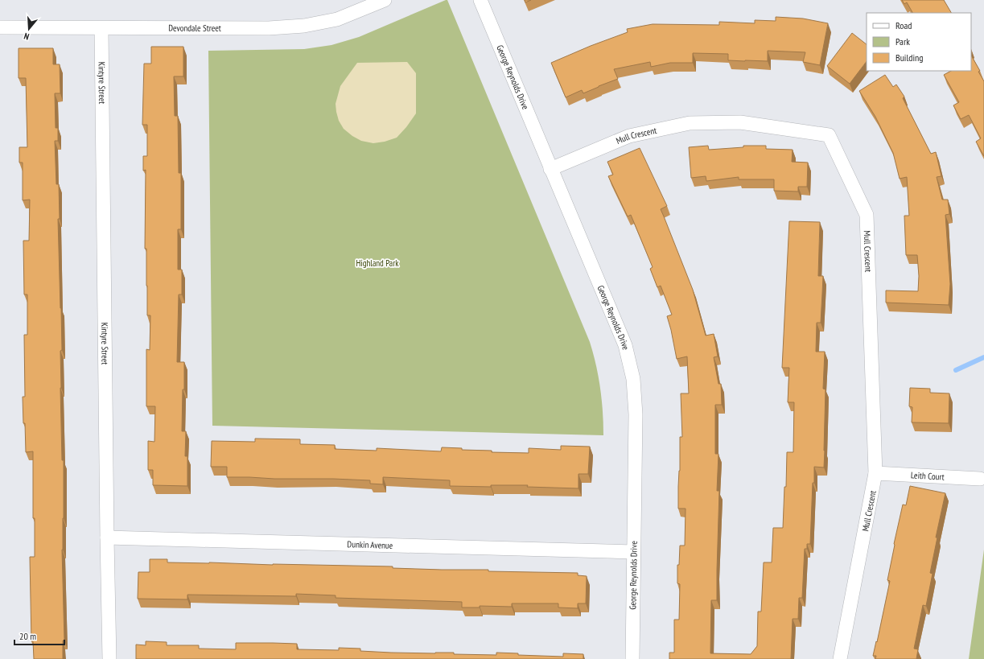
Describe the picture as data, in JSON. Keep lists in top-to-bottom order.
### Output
{
  "streets": {
    "street": [
      "Devondale Street",
      "George Reynolds Drive",
      "Kintyre Street",
      "Mull Crescent",
      "Leith Court",
      "Dunkin Avenue"
    ]
  },
  "crossings": [
    ["Devondale Street", "Kintyre Street"],
    ["George Reynolds Drive", "Mull Crescent"],
    ["George Reynolds Drive", "Dunkin Avenue"],
    ["Kintyre Street", "Dunkin Avenue"],
    ["Mull Crescent", "Leith Court"]
  ],
  "parks": ["Highland Park"],
  "legend": ["Road", "Park", "Building"],
  "scale_bar": "20 m",
  "north": "bottom"
}
